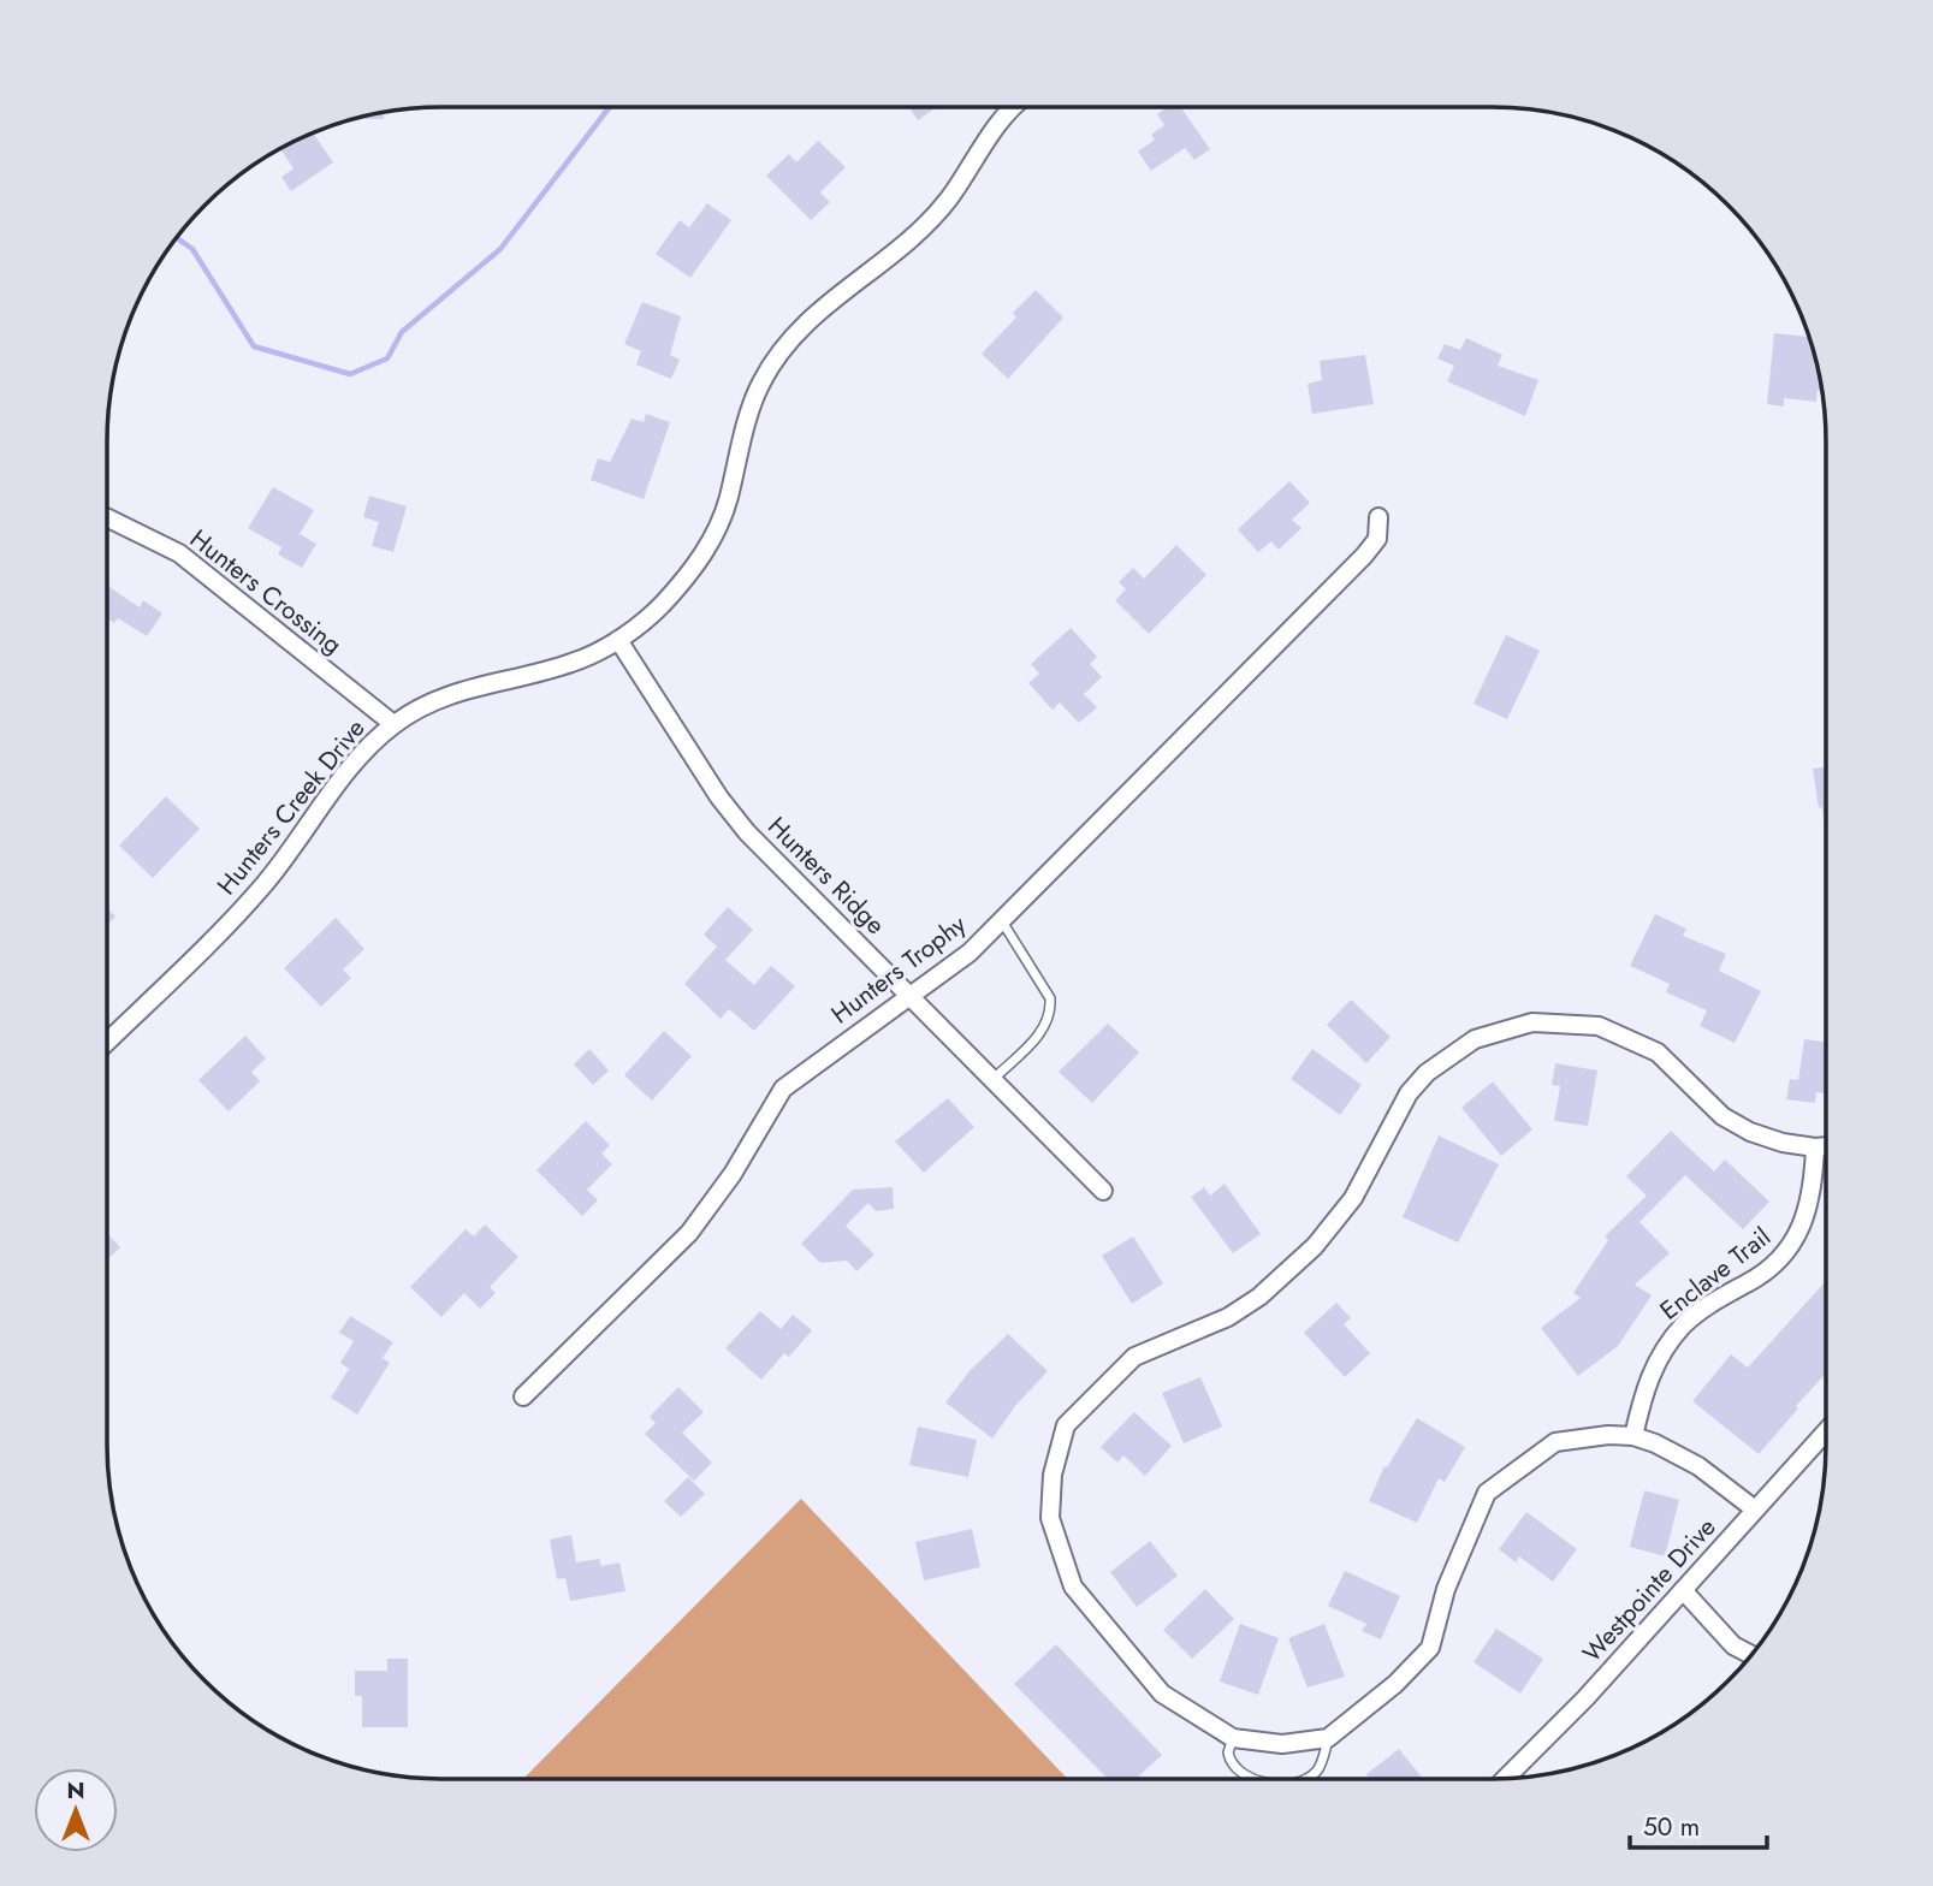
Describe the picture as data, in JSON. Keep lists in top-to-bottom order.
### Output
{
  "streets": {
    "street": [
      "Hunters Crossing",
      "Hunters Creek Drive",
      "Hunters Ridge",
      "Hunters Trophy",
      "Enclave Trail",
      "Westpointe Drive"
    ]
  },
  "crossings": [
    ["Hunters Crossing", "Hunters Creek Drive"],
    ["Hunters Creek Drive", "Hunters Ridge"],
    ["Hunters Ridge", "Hunters Trophy"]
  ],
  "scale_bar": "50 m",
  "north": "top"
}
